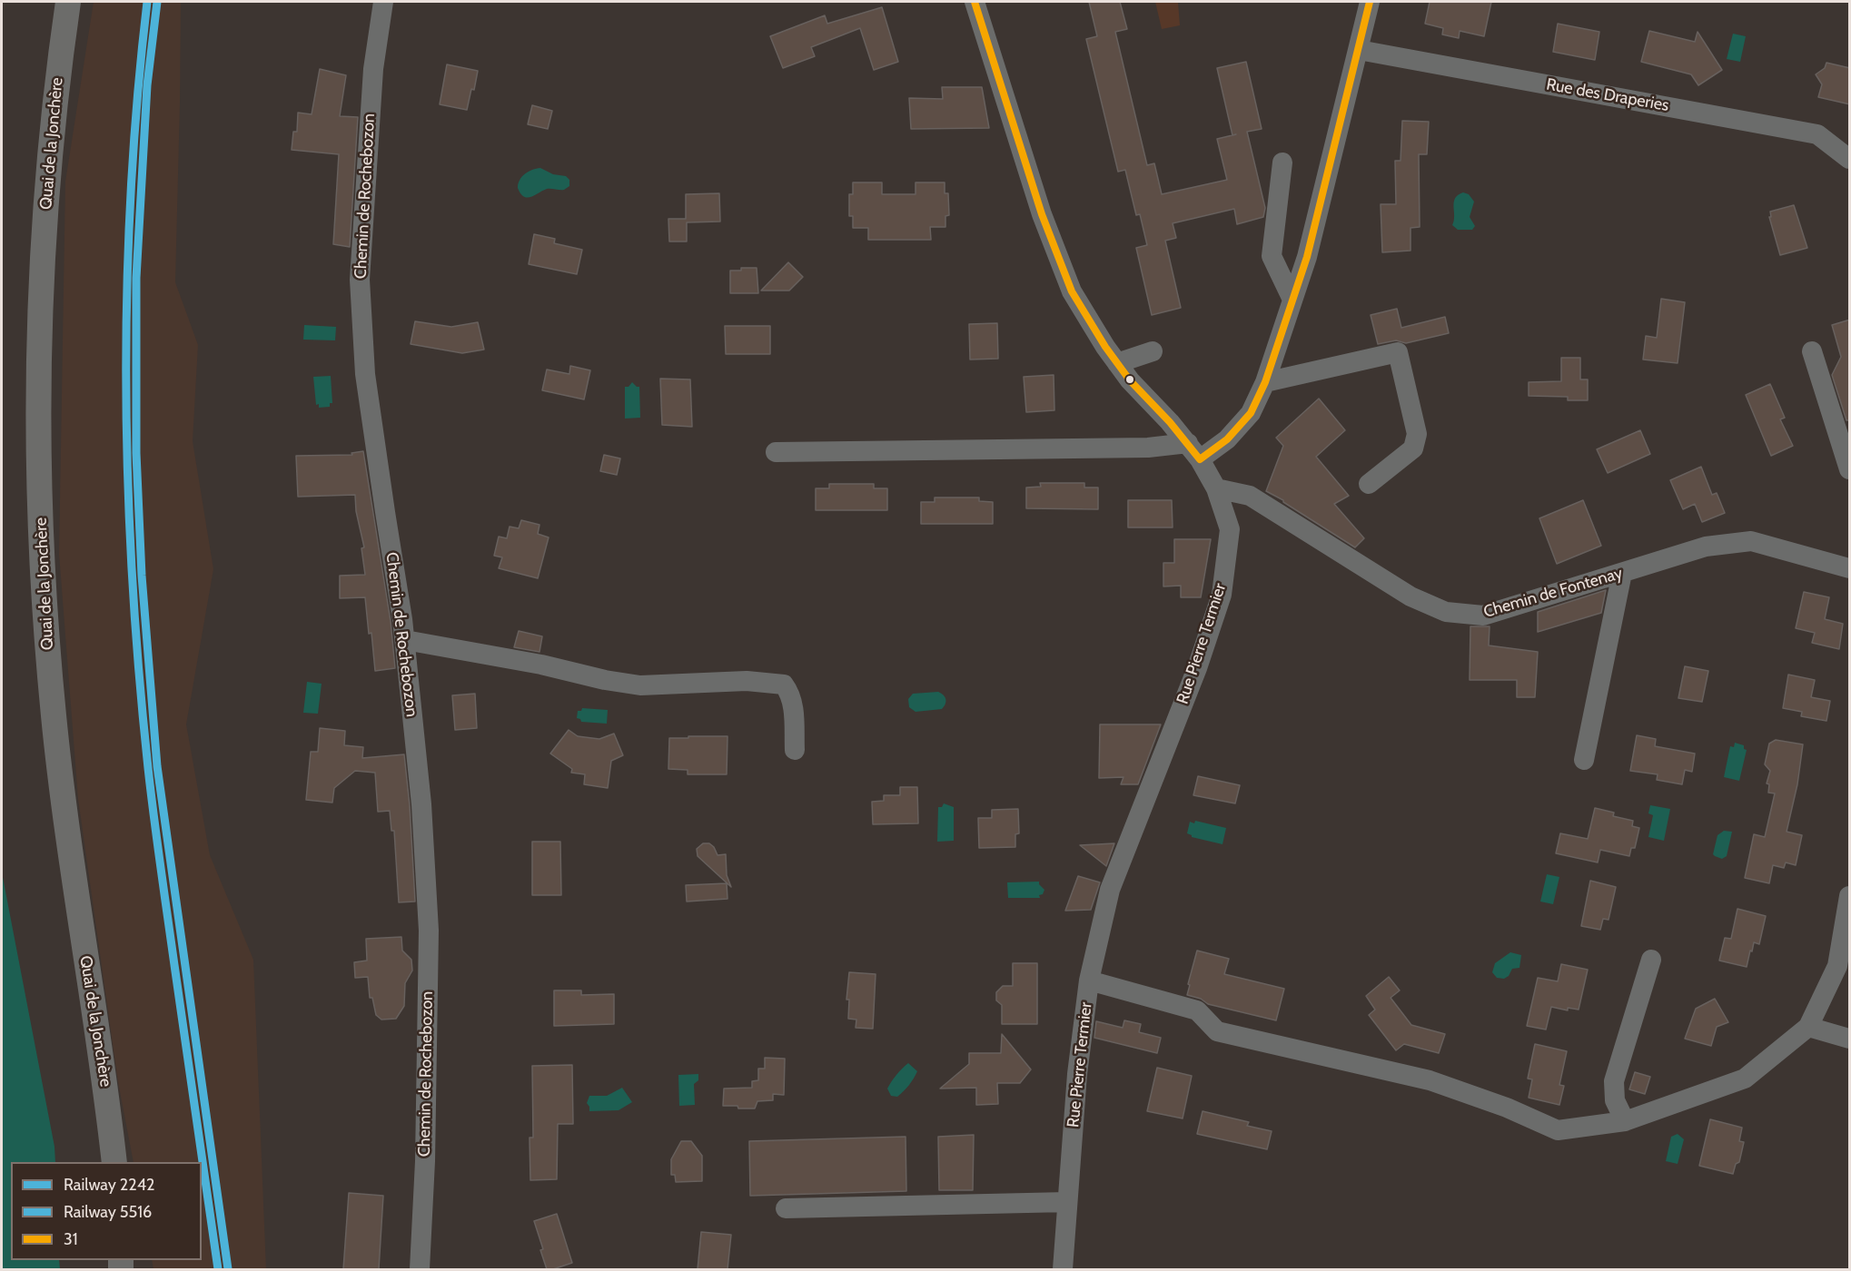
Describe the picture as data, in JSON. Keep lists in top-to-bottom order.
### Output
{
  "streets": {
    "main road": ["Quai de la Jonchère"],
    "street": [
      "Rue des Draperies",
      "Chemin de Rochebozon",
      "Chemin de Fontenay",
      "Rue Pierre Termier"
    ]
  },
  "crossings": [
    ["Chemin de Fontenay", "Rue Pierre Termier"]
  ],
  "lines": ["rail line 2242", "rail line 5516", "transit line 31"],
  "legend": ["Railway 2242", "Railway 5516", "31"]
}
